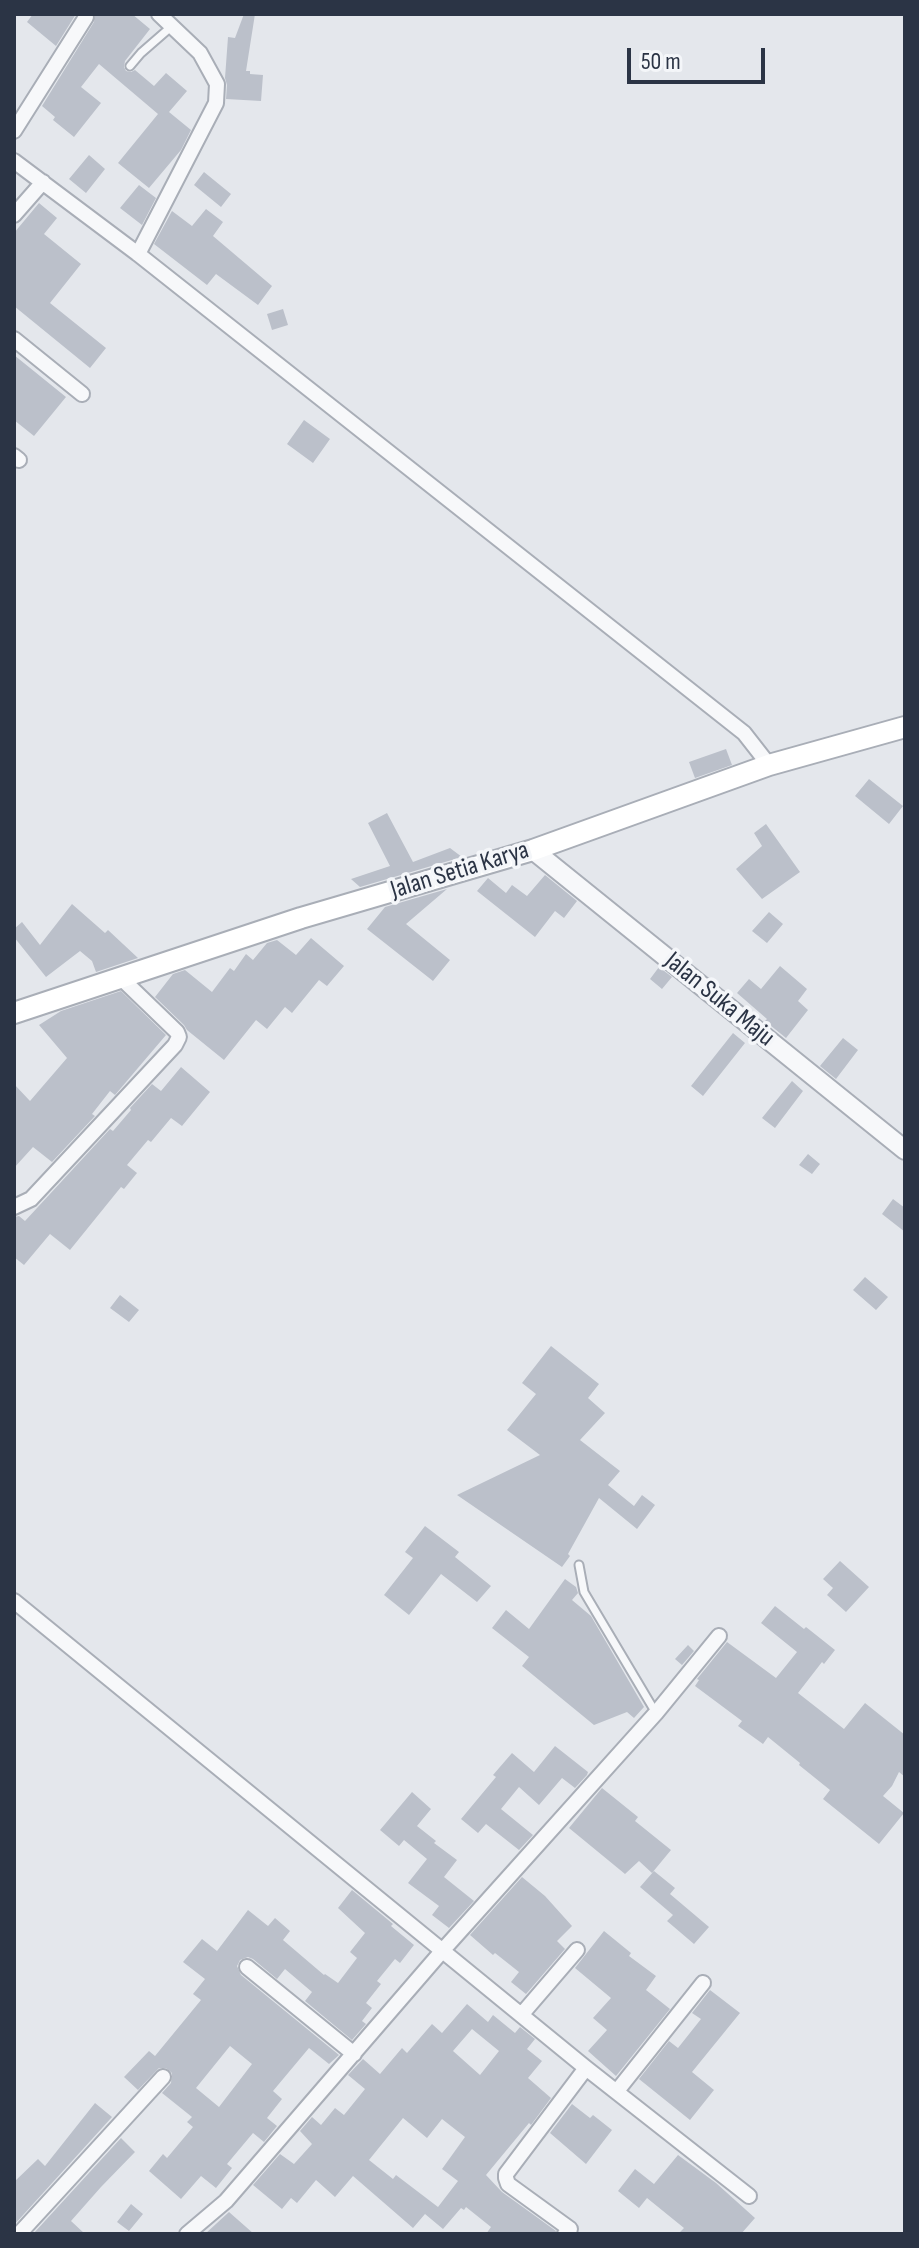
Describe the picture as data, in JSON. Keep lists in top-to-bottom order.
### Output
{
  "streets": {
    "main road": ["Jalan Setia Karya"],
    "street": ["Jalan Suka Maju"]
  },
  "crossings": [
    ["Jalan Setia Karya", "Jalan Suka Maju"]
  ],
  "scale_bar": "50 m"
}
